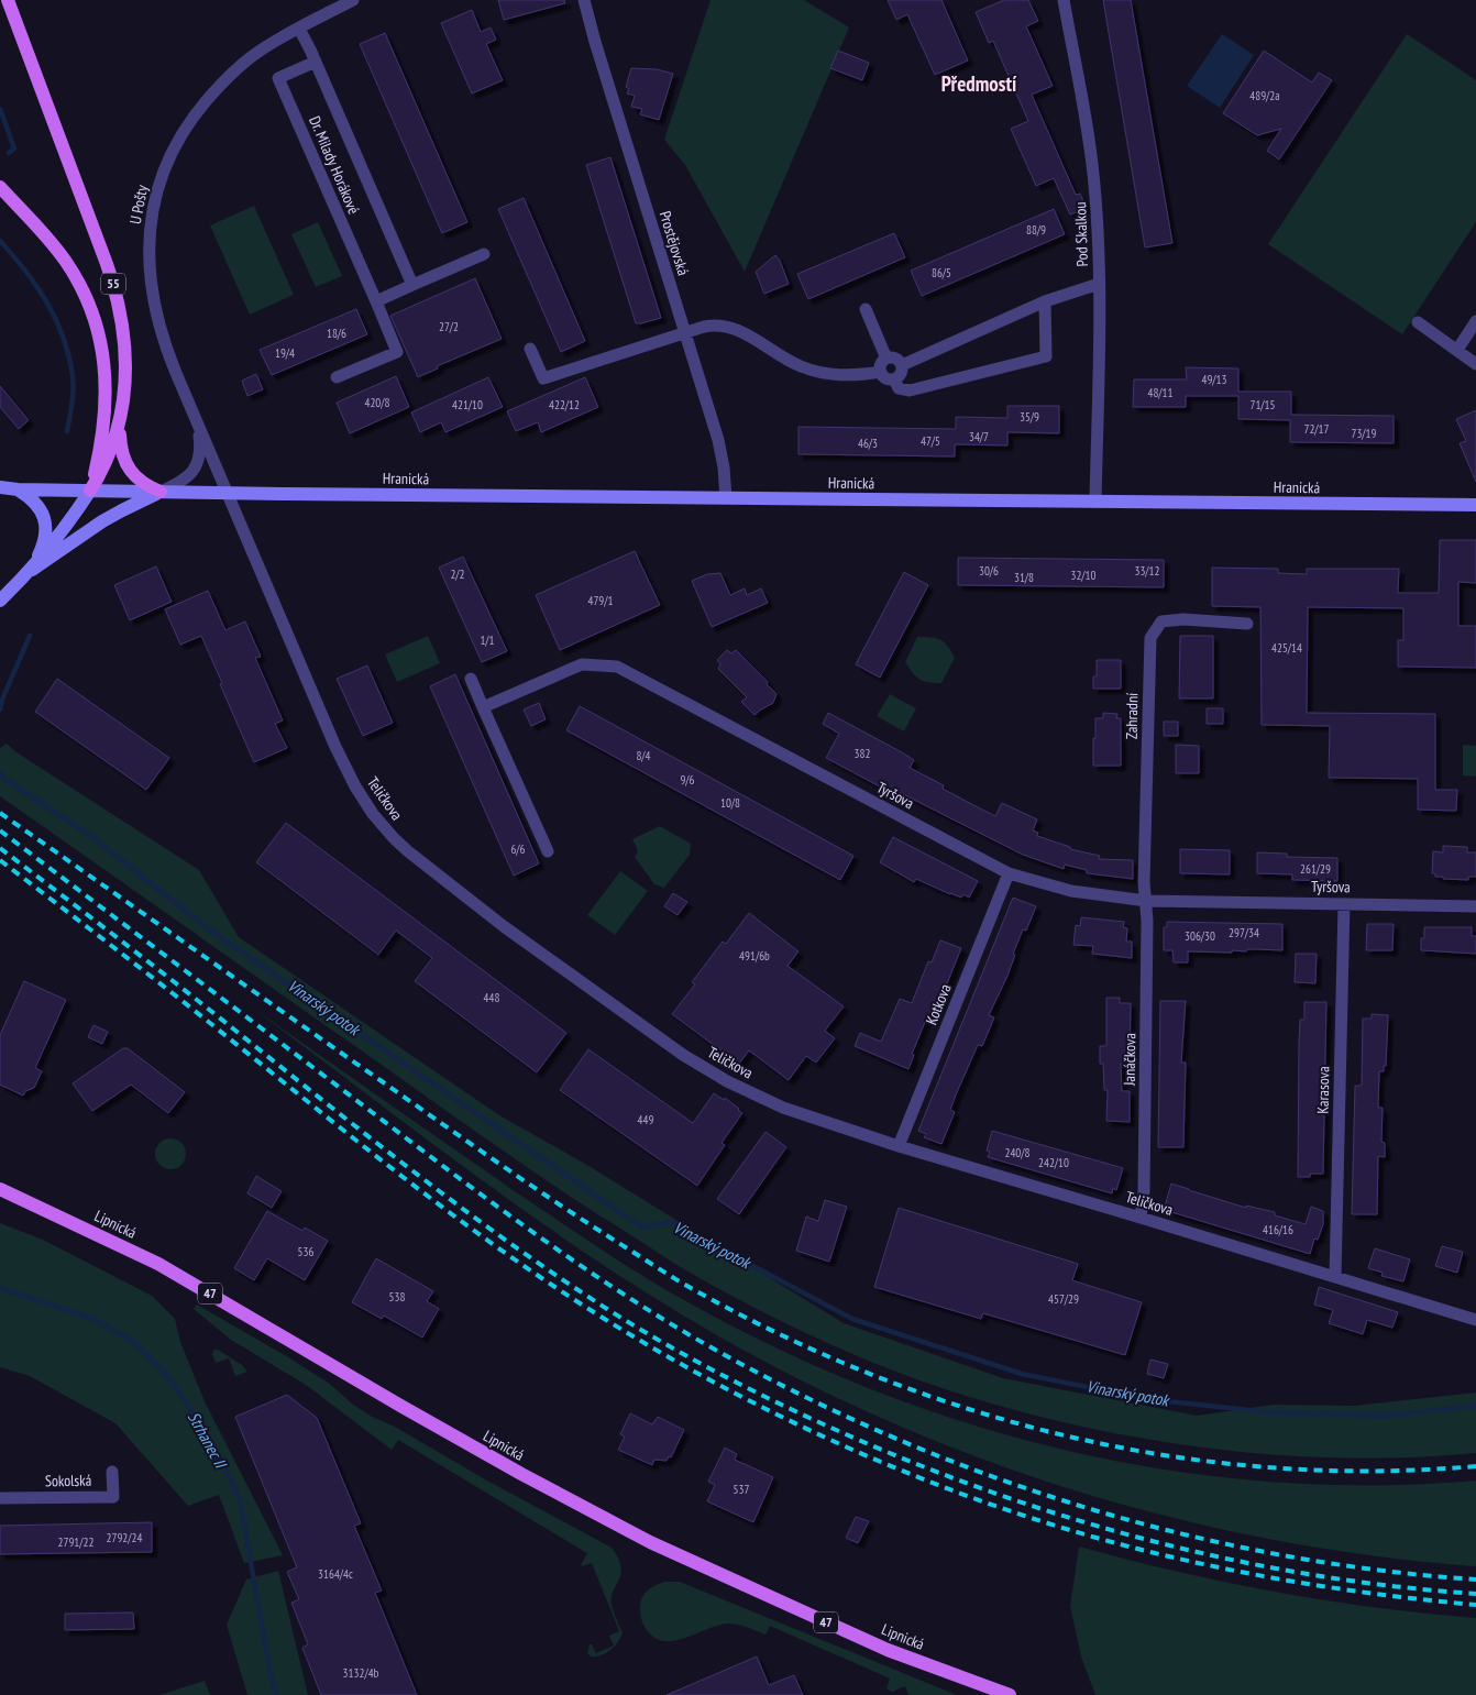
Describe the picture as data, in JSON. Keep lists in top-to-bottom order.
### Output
{
  "streets": {
    "main road": [
      "55",
      "Hranická",
      "Lipnická",
      "47"
    ],
    "street": [
      "Dr. Milady Horákové",
      "U Pošty",
      "Pod Skalkou",
      "Prostějovská",
      "Zahradní",
      "Tyršova",
      "Teličkova",
      "Kotkova",
      "Janáčkova",
      "Karasova",
      "Sokolská"
    ]
  },
  "crossings": [
    ["Dr. Milady Horákové", "U Pošty"],
    ["U Pošty", "Hranická"],
    ["U Pošty", "Teličkova"],
    ["Pod Skalkou", "Hranická"],
    ["Prostějovská", "Hranická"],
    ["55", "Hranická"],
    ["Hranická", "Teličkova"],
    ["Zahradní", "Tyršova"],
    ["Zahradní", "Janáčkova"],
    ["Tyršova", "Kotkova"],
    ["Tyršova", "Janáčkova"],
    ["Tyršova", "Karasova"],
    ["Teličkova", "Kotkova"],
    ["Teličkova", "Janáčkova"],
    ["Teličkova", "Karasova"]
  ],
  "districts": ["Předmostí"],
  "water": ["Vinarský potok", "Strhanec II"],
  "house_numbers": [
    "489/2a",
    "88/9",
    "86/5",
    "27/2",
    "18/6",
    "19/4",
    "49/13",
    "48/11",
    "420/8",
    "421/10",
    "422/12",
    "71/15",
    "35/9",
    "72/17",
    "73/19",
    "34/7",
    "47/5",
    "46/3",
    "30/6",
    "33/12",
    "2/2",
    "32/10",
    "31/8",
    "479/1",
    "1/1",
    "425/14",
    "382",
    "8/4",
    "9/6",
    "10/8",
    "6/6",
    "261/29",
    "297/34",
    "306/30",
    "491/6b",
    "448",
    "449",
    "240/8",
    "242/10",
    "416/16",
    "536",
    "538",
    "457/29",
    "537",
    "2792/24",
    "2791/22",
    "3164/4c",
    "3132/4b"
  ]
}
